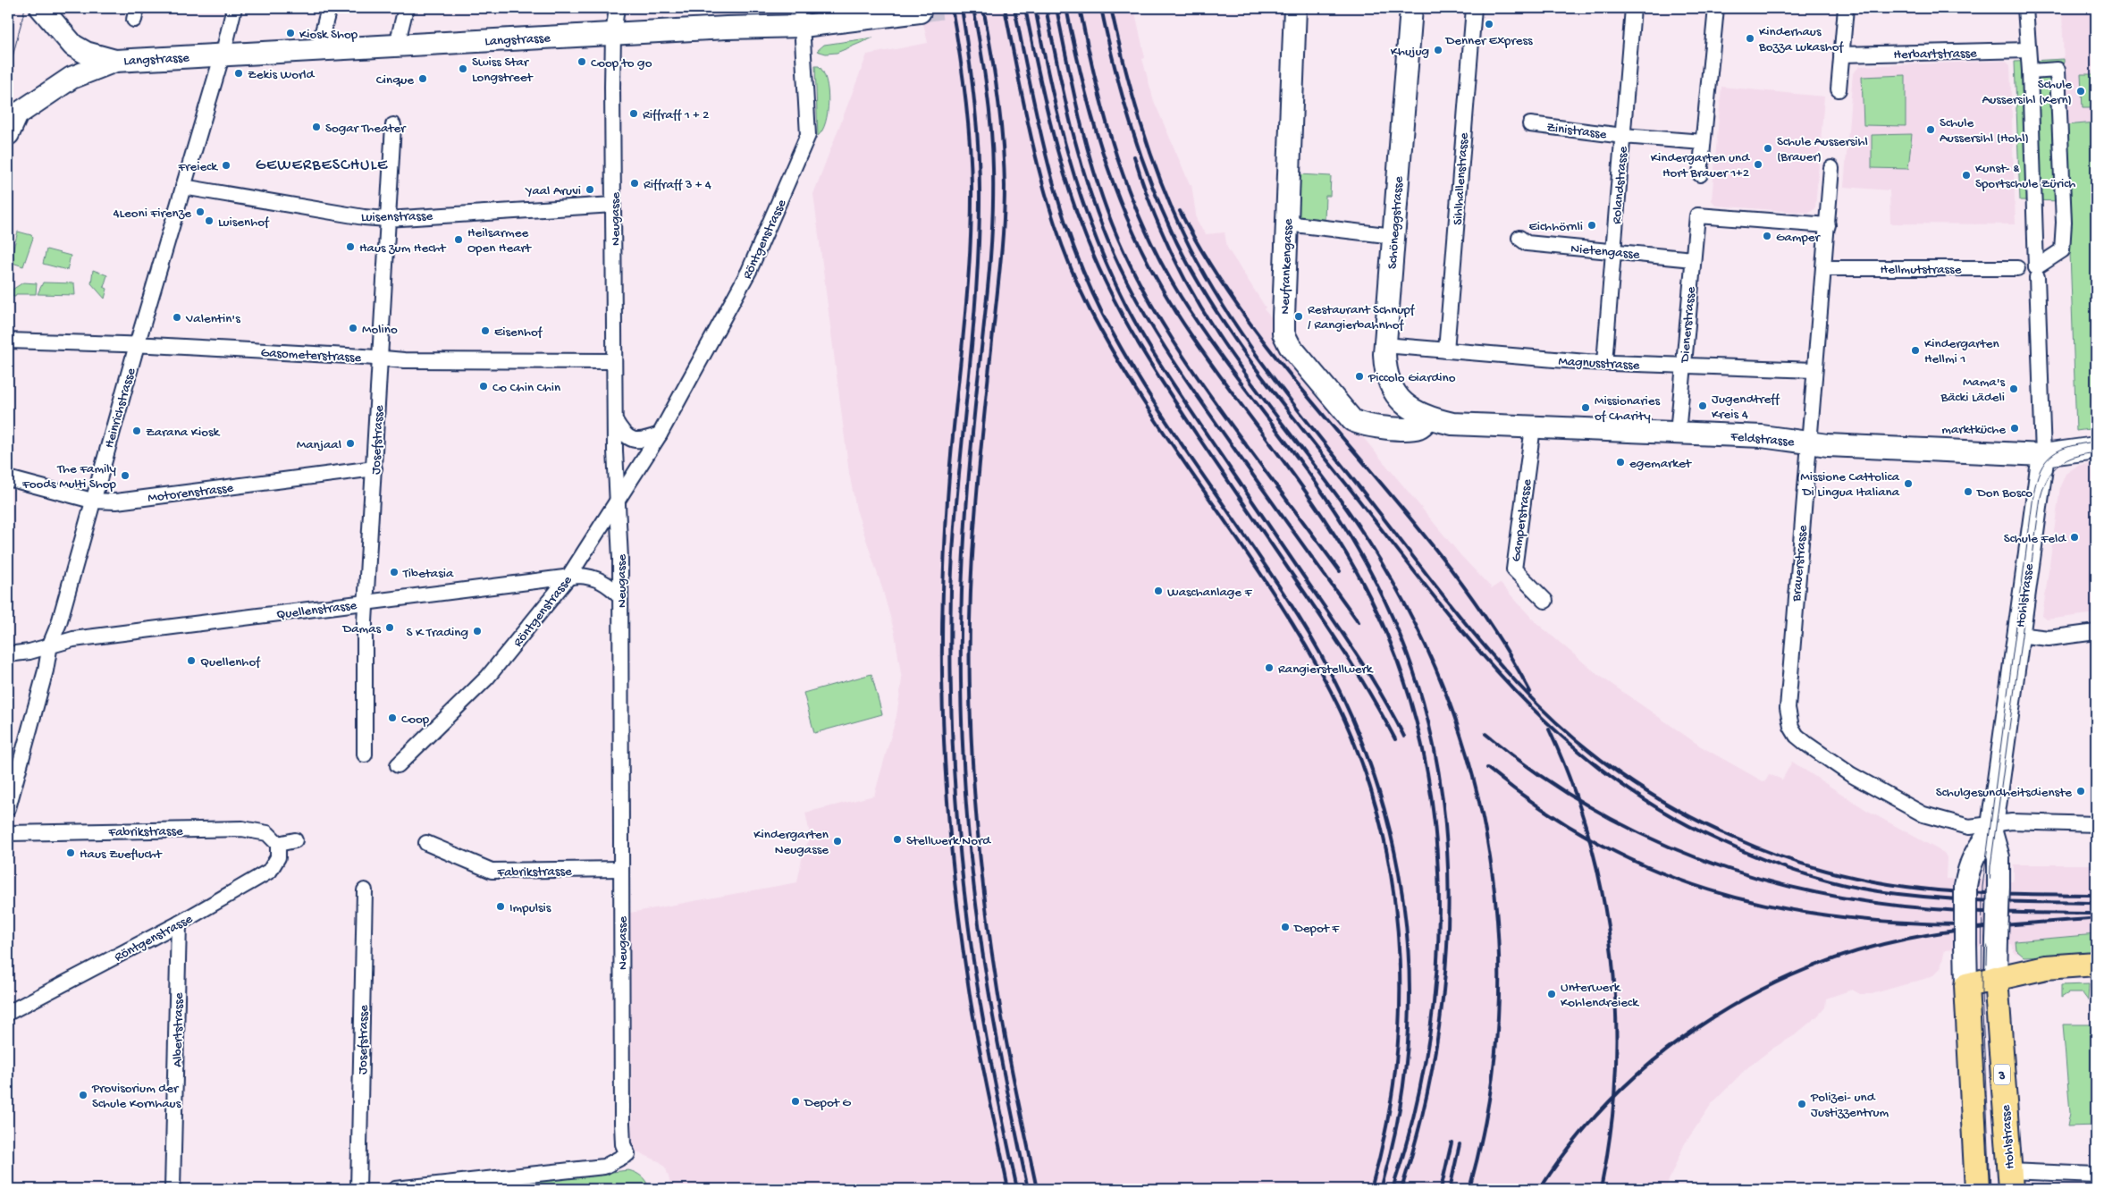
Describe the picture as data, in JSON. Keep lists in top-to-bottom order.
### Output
{
  "streets": {
    "main road": ["Hohlstrasse", "3"],
    "street": [
      "Langstrasse",
      "Herbartstrasse",
      "Zinistrasse",
      "Sihlhallenstrasse",
      "Rolandstrasse",
      "Luisenstrasse",
      "Neugasse",
      "Schöneggstrasse",
      "Röntgenstrasse",
      "Nietengasse",
      "Neufrankengasse",
      "Hellmutstrasse",
      "Dienerstrasse",
      "Gasometerstrasse",
      "Magnusstrasse",
      "Heinrichstrasse",
      "Feldstrasse",
      "Josefstrasse",
      "Motorenstrasse",
      "Gamperstrasse",
      "Brauerstrasse",
      "Quellenstrasse",
      "Fabrikstrasse",
      "Albertstrasse"
    ]
  },
  "crossings": [
    ["Langstrasse", "Neugasse"],
    ["Langstrasse", "Röntgenstrasse"],
    ["Langstrasse", "Heinrichstrasse"],
    ["Zinistrasse", "Rolandstrasse"],
    ["Sihlhallenstrasse", "Magnusstrasse"],
    ["Rolandstrasse", "Nietengasse"],
    ["Rolandstrasse", "Magnusstrasse"],
    ["Luisenstrasse", "Neugasse"],
    ["Luisenstrasse", "Heinrichstrasse"],
    ["Luisenstrasse", "Josefstrasse"],
    ["Neugasse", "Röntgenstrasse"],
    ["Neugasse", "Gasometerstrasse"],
    ["Neugasse", "Quellenstrasse"],
    ["Neugasse", "Fabrikstrasse"],
    ["Schöneggstrasse", "Neufrankengasse"],
    ["Schöneggstrasse", "Magnusstrasse"],
    ["Schöneggstrasse", "Feldstrasse"],
    ["Röntgenstrasse", "Quellenstrasse"],
    ["Röntgenstrasse", "Fabrikstrasse"],
    ["Röntgenstrasse", "Albertstrasse"],
    ["Nietengasse", "Dienerstrasse"],
    ["Neufrankengasse", "Feldstrasse"],
    ["Hellmutstrasse", "Brauerstrasse"],
    ["Dienerstrasse", "Magnusstrasse"],
    ["Dienerstrasse", "Feldstrasse"],
    ["Dienerstrasse", "Brauerstrasse"],
    ["Gasometerstrasse", "Heinrichstrasse"],
    ["Gasometerstrasse", "Josefstrasse"],
    ["Magnusstrasse", "Brauerstrasse"],
    ["Heinrichstrasse", "Motorenstrasse"],
    ["Heinrichstrasse", "Quellenstrasse"],
    ["Feldstrasse", "Gamperstrasse"],
    ["Feldstrasse", "Brauerstrasse"],
    ["Feldstrasse", "Hohlstrasse"],
    ["Josefstrasse", "Motorenstrasse"],
    ["Josefstrasse", "Quellenstrasse"],
    ["Brauerstrasse", "Hohlstrasse"]
  ],
  "districts": ["GEWERBESCHULE"],
  "places": [
    "Denner Express",
    "Kiosk Shop",
    "Kinderhaus Bozza Lukashof",
    "Khujug",
    "Coop to go",
    "Swiss Star Longstreet",
    "Zekis World",
    "Cinque",
    "Schule Aussersihl (Kern)",
    "Riffraff 1 + 2",
    "Sogar Theater",
    "Schule Aussersihl (Hohl)",
    "Schule Aussersihl (Brauer)",
    "Kindergarten und Hort Brauer 1+2",
    "Freieck",
    "Kunst- & Sportschule Zürich",
    "Riffraff 3 + 4",
    "Yaal Aruvi",
    "4Leoni Firenze",
    "Luisenhof",
    "Eichhörnli",
    "Gamper",
    "Heilsarmee Open Heart",
    "Haus zum Hecht",
    "Restaurant Schnupf / Rangierbahnhof",
    "Valentin's",
    "Molino",
    "Eisenhof",
    "Kindergarten Hellmi 1",
    "Piccolo Giardino",
    "Co Chin Chin",
    "Mama's Bäcki Lädeli",
    "Jugendtreff Kreis 4",
    "Missionaries of Charity",
    "marktküche",
    "Zarana Kiosk",
    "Manjaal",
    "egemarket",
    "The Family Foods Multi Shop",
    "Missione Cattolica Di Lingua Italiana",
    "Don Bosco",
    "Schule Feld",
    "Tibetasia",
    "Waschanlage F",
    "Damas",
    "S K Trading",
    "Quellenhof",
    "Rangierstellwerk",
    "Coop",
    "Schulgesundheitsdienste",
    "Stellwerk Nord",
    "Kindergarten Neugasse",
    "Haus Zueflucht",
    "Impulsis",
    "Depot F",
    "Unterwerk Kohlendreieck",
    "Provisorium der Schule Kornhaus",
    "Depot G",
    "Polizei- und Justizzentrum"
  ]
}
